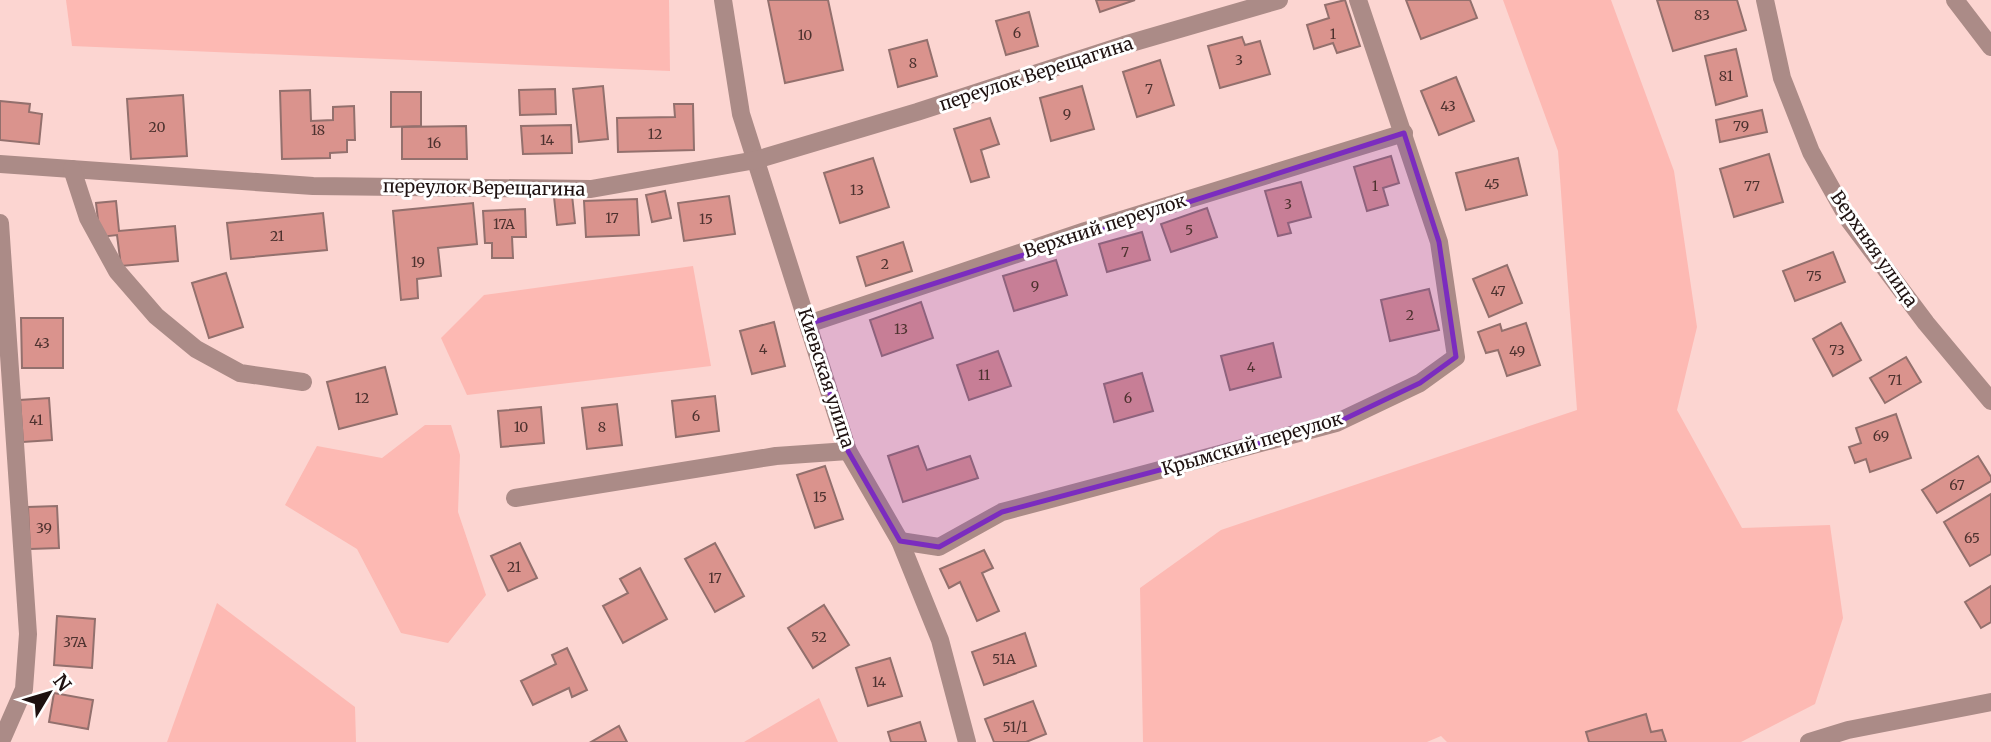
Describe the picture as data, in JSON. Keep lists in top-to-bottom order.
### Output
{
  "streets": {
    "street": [
      "переулок Верещагина",
      "Верхний переулок",
      "Верхняя улица",
      "Киевская улица",
      "Крымский переулок"
    ]
  },
  "crossings": [
    ["переулок Верещагина", "Киевская улица"],
    ["Верхний переулок", "Киевская улица"],
    ["Верхний переулок", "Крымский переулок"],
    ["Киевская улица", "Крымский переулок"]
  ],
  "house_numbers": [
    "83",
    "6",
    "1",
    "10",
    "3",
    "8",
    "81",
    "7",
    "43",
    "9",
    "79",
    "20",
    "18",
    "12",
    "14",
    "16",
    "45",
    "1",
    "77",
    "13",
    "3",
    "17",
    "15",
    "17А",
    "5",
    "21",
    "7",
    "19",
    "2",
    "75",
    "9",
    "47",
    "2",
    "13",
    "43",
    "4",
    "73",
    "49",
    "4",
    "11",
    "71",
    "12",
    "6",
    "6",
    "41",
    "10",
    "8",
    "69",
    "67",
    "15",
    "39",
    "65",
    "21",
    "17",
    "52",
    "37А",
    "51А",
    "14",
    "51/1"
  ],
  "north": "top right"
}
